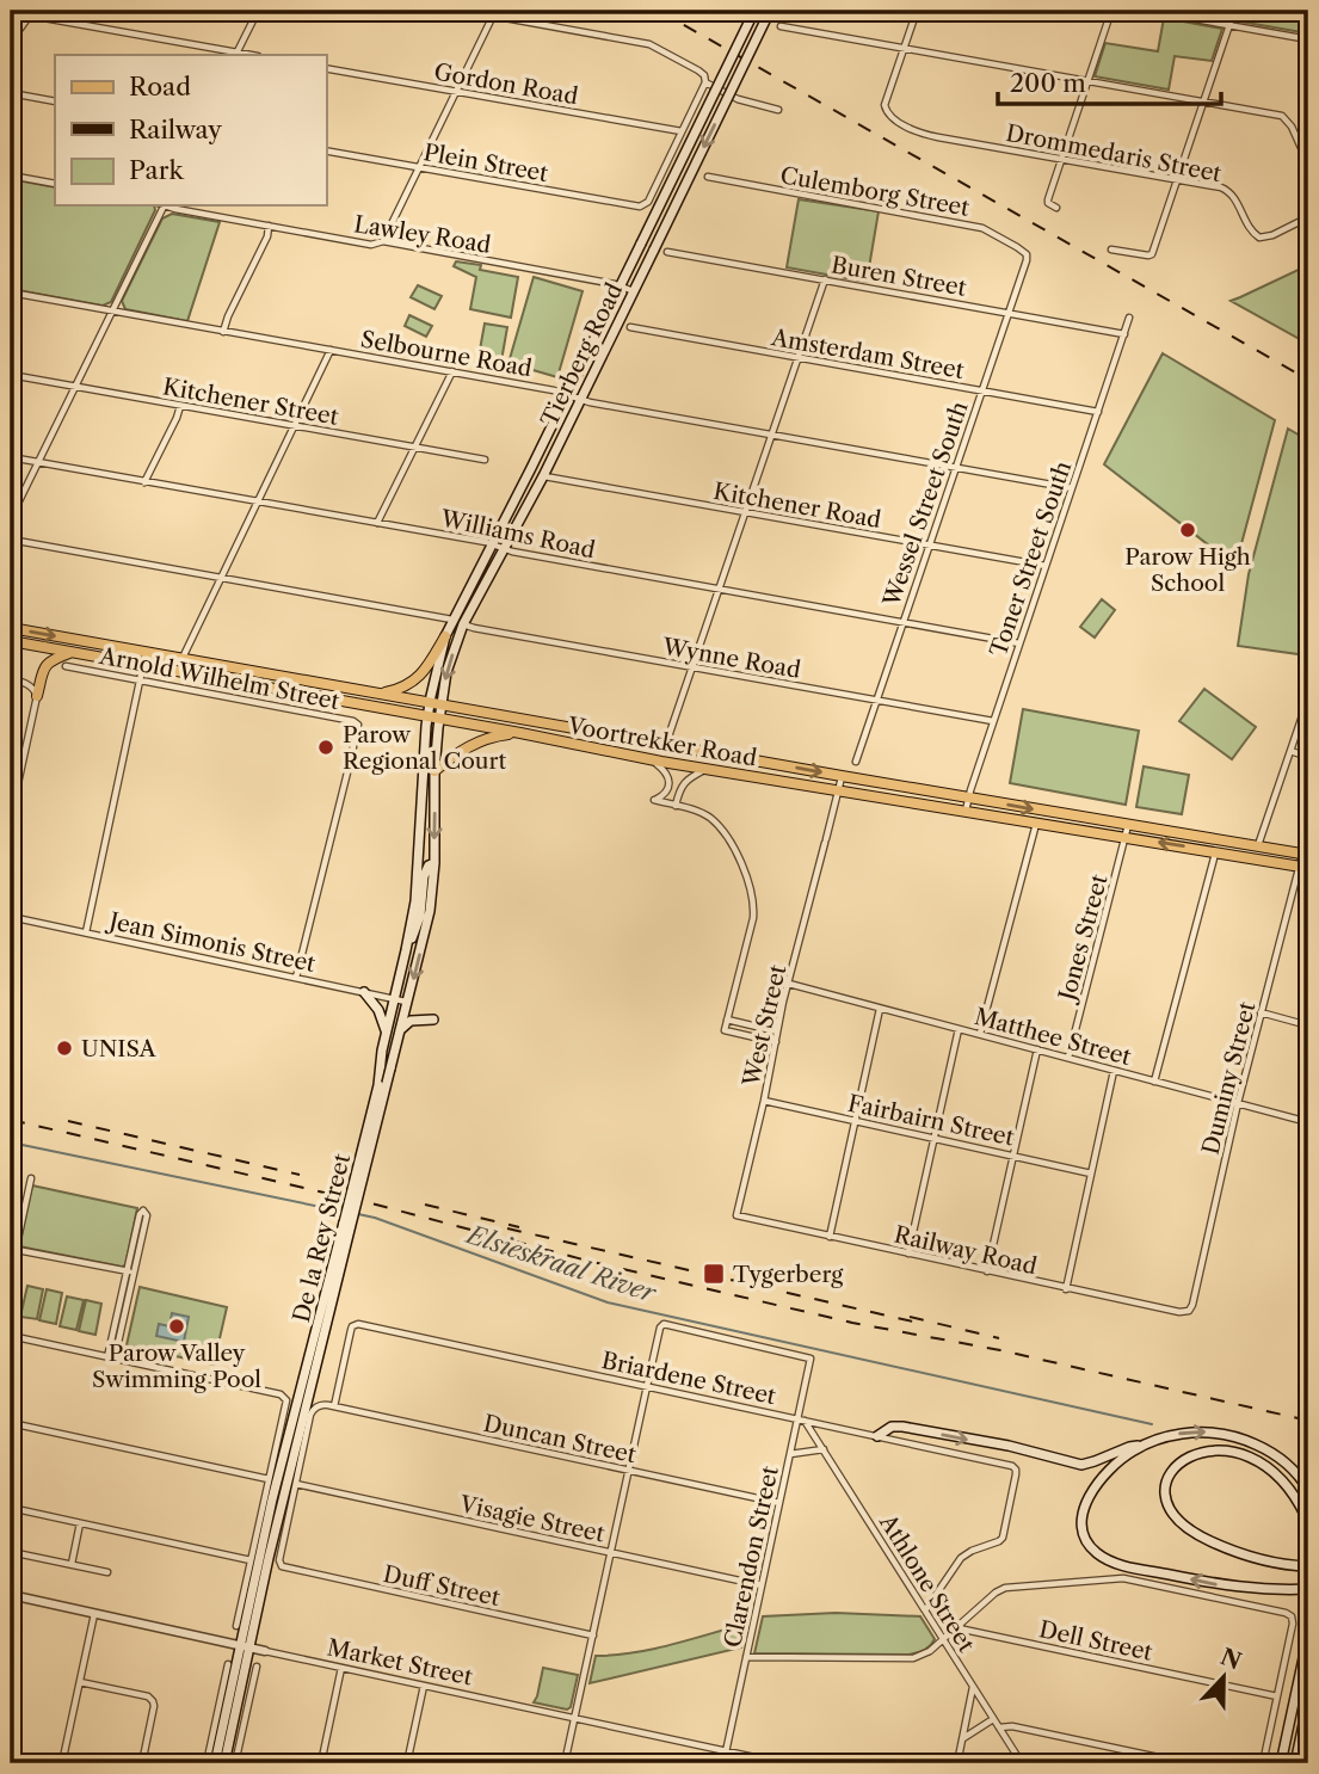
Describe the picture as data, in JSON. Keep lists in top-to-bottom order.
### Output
{
  "streets": {
    "main road": ["Tierberg Road", "Voortrekker Road", "De la Rey Street"],
    "street": [
      "Gordon Road",
      "Drommedaris Street",
      "Plein Street",
      "Culemborg Street",
      "Lawley Road",
      "Buren Street",
      "Selbourne Road",
      "Amsterdam Street",
      "Kitchener Street",
      "Wessel Street South",
      "Kitchener Road",
      "Williams Road",
      "Toner Street South",
      "Wynne Road",
      "Arnold Wilhelm Street",
      "Jones Street",
      "Jean Simonis Street",
      "West Street",
      "Matthee Street",
      "Duminy Street",
      "Fairbairn Street",
      "Railway Road",
      "Briardene Street",
      "Duncan Street",
      "Visagie Street",
      "Clarendon Street",
      "Athlone Street",
      "Duff Street",
      "Dell Street",
      "Market Street"
    ]
  },
  "crossings": [
    ["Gordon Road", "Plein Street"],
    ["Culemborg Street", "Wessel Street South"],
    ["Lawley Road", "Tierberg Road"],
    ["Buren Street", "Wessel Street South"],
    ["Buren Street", "Toner Street South"],
    ["Selbourne Road", "Tierberg Road"],
    ["Selbourne Road", "Wessel Street South"],
    ["Selbourne Road", "Toner Street South"],
    ["Amsterdam Street", "Wessel Street South"],
    ["Amsterdam Street", "Toner Street South"],
    ["Tierberg Road", "Kitchener Road"],
    ["Tierberg Road", "Williams Road"],
    ["Tierberg Road", "Wynne Road"],
    ["Tierberg Road", "Voortrekker Road"],
    ["Tierberg Road", "De la Rey Street"],
    ["Wessel Street South", "Kitchener Road"],
    ["Wessel Street South", "Williams Road"],
    ["Wessel Street South", "Wynne Road"],
    ["Kitchener Road", "Toner Street South"],
    ["Williams Road", "Toner Street South"],
    ["Toner Street South", "Wynne Road"],
    ["Toner Street South", "Voortrekker Road"],
    ["Arnold Wilhelm Street", "Jean Simonis Street"],
    ["Voortrekker Road", "Jones Street"],
    ["Voortrekker Road", "West Street"],
    ["Voortrekker Road", "Duminy Street"],
    ["Voortrekker Road", "De la Rey Street"],
    ["Jones Street", "Matthee Street"],
    ["Jean Simonis Street", "De la Rey Street"],
    ["West Street", "Matthee Street"],
    ["West Street", "Fairbairn Street"],
    ["West Street", "Railway Road"],
    ["Matthee Street", "Duminy Street"],
    ["Duminy Street", "Railway Road"],
    ["De la Rey Street", "Market Street"],
    ["Briardene Street", "Duncan Street"],
    ["Briardene Street", "Clarendon Street"],
    ["Briardene Street", "Athlone Street"],
    ["Duncan Street", "Clarendon Street"],
    ["Visagie Street", "Clarendon Street"],
    ["Visagie Street", "Duff Street"],
    ["Clarendon Street", "Athlone Street"],
    ["Clarendon Street", "Market Street"]
  ],
  "water": ["Elsieskraal River"],
  "places": {
    "other": [
      "Parow High School",
      "Parow Regional Court",
      "UNISA",
      "Parow Valley Swimming Pool"
    ],
    "transit": ["Tygerberg"]
  },
  "legend": ["Road", "Railway", "Park"],
  "scale_bar": "200 m",
  "north": "top"
}
